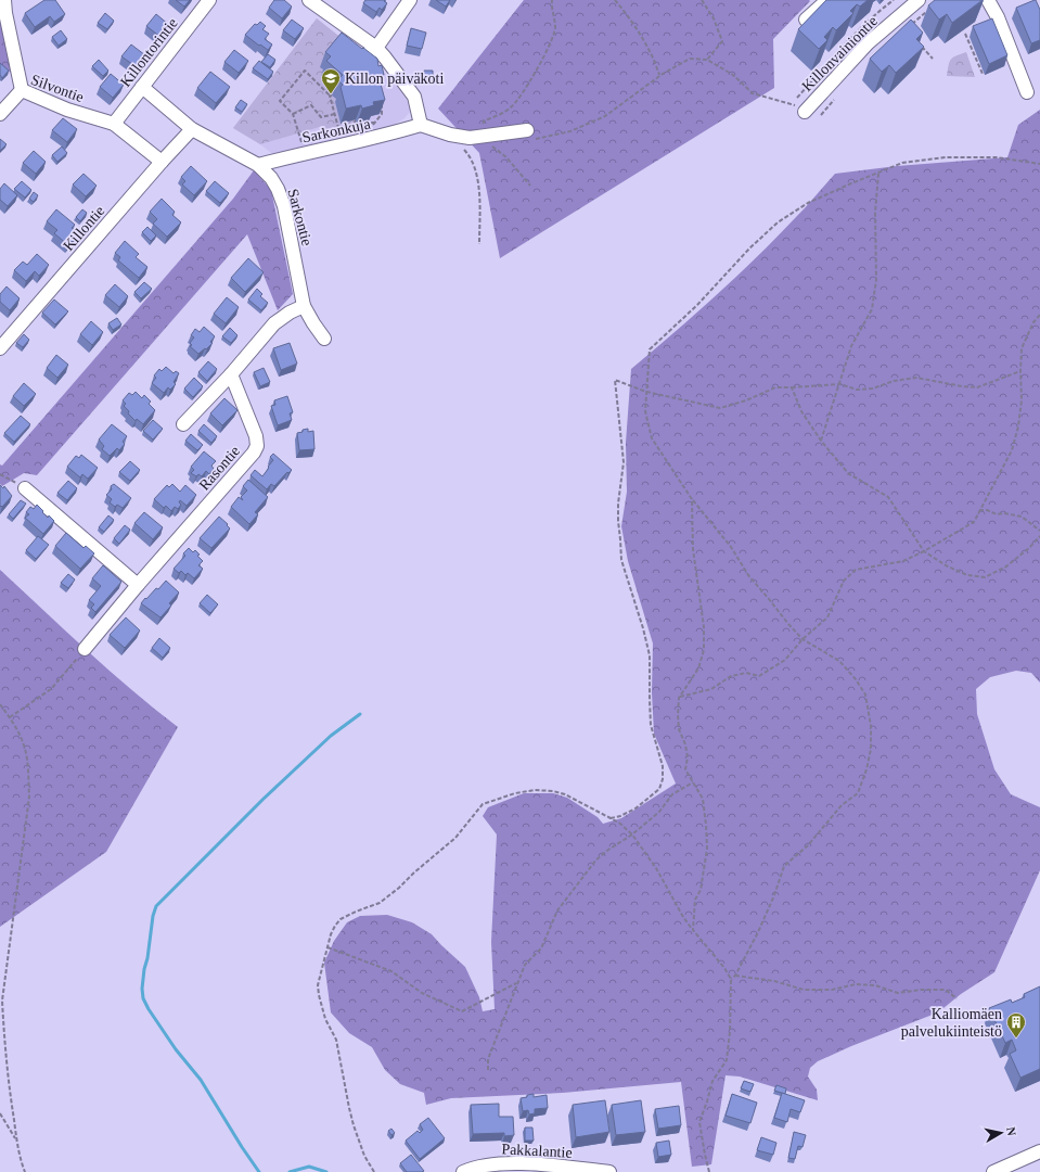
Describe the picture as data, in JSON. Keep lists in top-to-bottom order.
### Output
{
  "streets": {
    "street": [
      "Killontorintie",
      "Killonvainiontie",
      "Silvontie",
      "Sarkonkuja",
      "Sarkontie",
      "Killontie",
      "Rasontie",
      "Pakkalantie"
    ]
  },
  "crossings": [
    ["Killontorintie", "Silvontie"],
    ["Killontorintie", "Sarkontie"],
    ["Sarkonkuja", "Sarkontie"],
    ["Sarkontie", "Killontie"]
  ],
  "places": {
    "school or university": ["Killon päiväkoti"],
    "building": ["Kalliomäen palvelukiinteistö"]
  },
  "north": "right"
}
